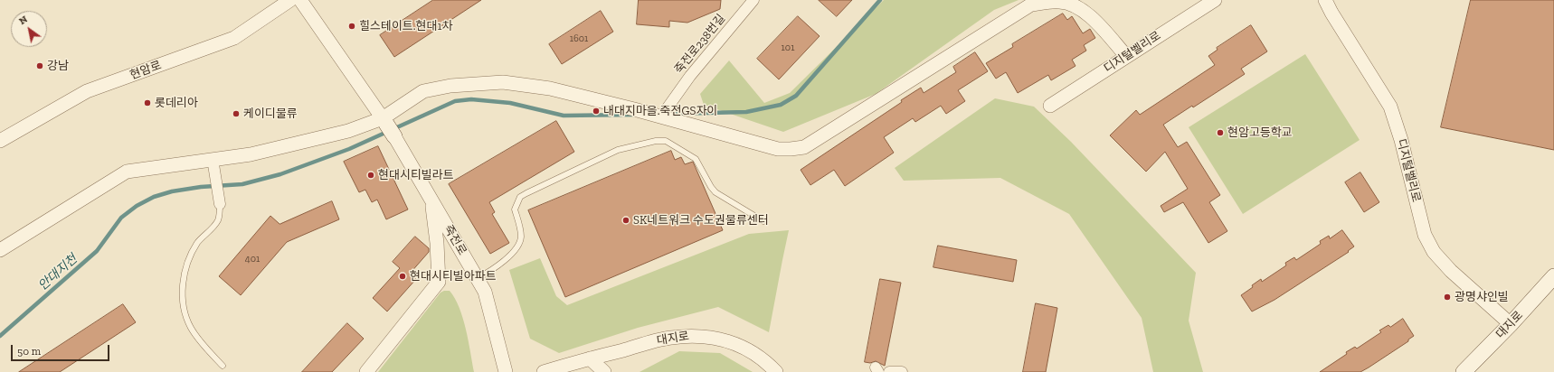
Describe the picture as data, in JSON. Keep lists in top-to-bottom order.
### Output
{
  "streets": {
    "main road": ["대지로"],
    "street": [
      "죽전로238번길",
      "디지털벨리로",
      "현암로",
      "죽전로"
    ]
  },
  "crossings": [
    ["디지털벨리로", "대지로"]
  ],
  "water": ["안대지천"],
  "places": [
    "힐스테이트.현대1차",
    "강남",
    "롯데리아",
    "내대지마을.죽전GS자이",
    "케이디물류",
    "현암고등학교",
    "현대시티빌라트",
    "SK네트워크 수도권물류센터",
    "현대시티빌아파트",
    "광명샤인빌"
  ],
  "house_numbers": ["1601", "101", "401"],
  "scale_bar": "50 m",
  "north": "top left"
}
